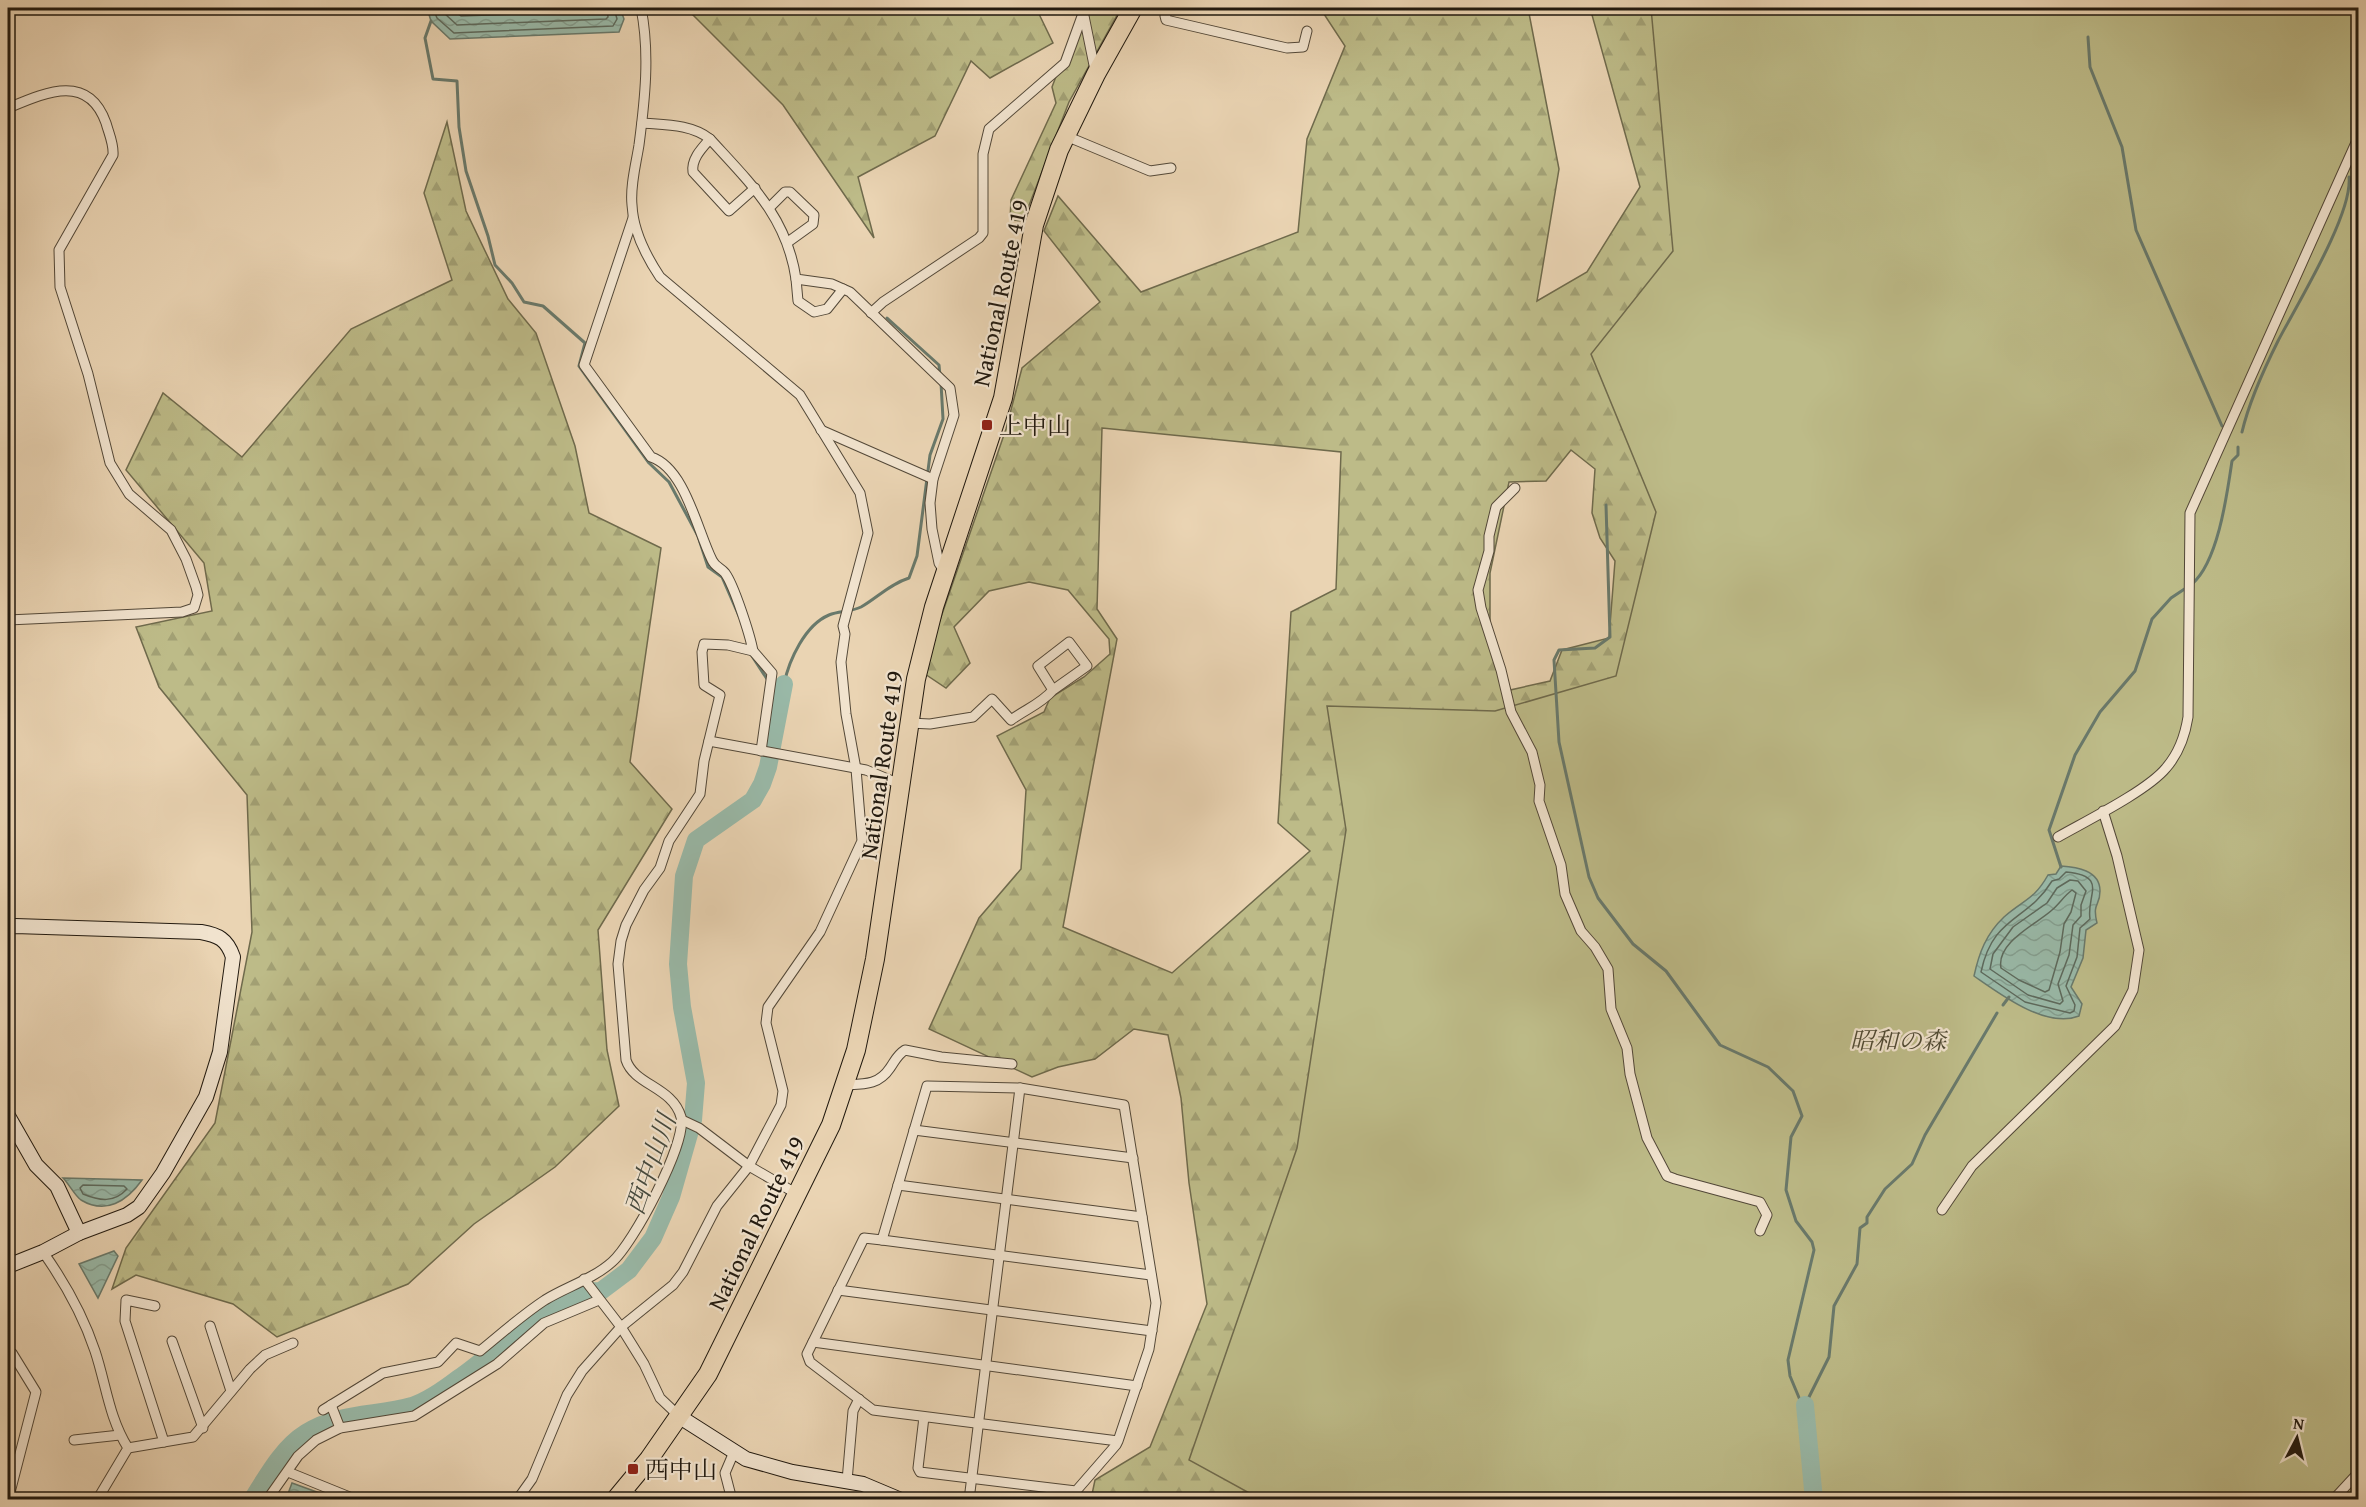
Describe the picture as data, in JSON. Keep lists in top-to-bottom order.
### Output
{
  "streets": {
    "highway": ["National Route 419"]
  },
  "water": ["西中山川"],
  "parks": ["昭和の森"],
  "places": {
    "transit": ["上中山", "西中山"]
  },
  "north": "top"
}
